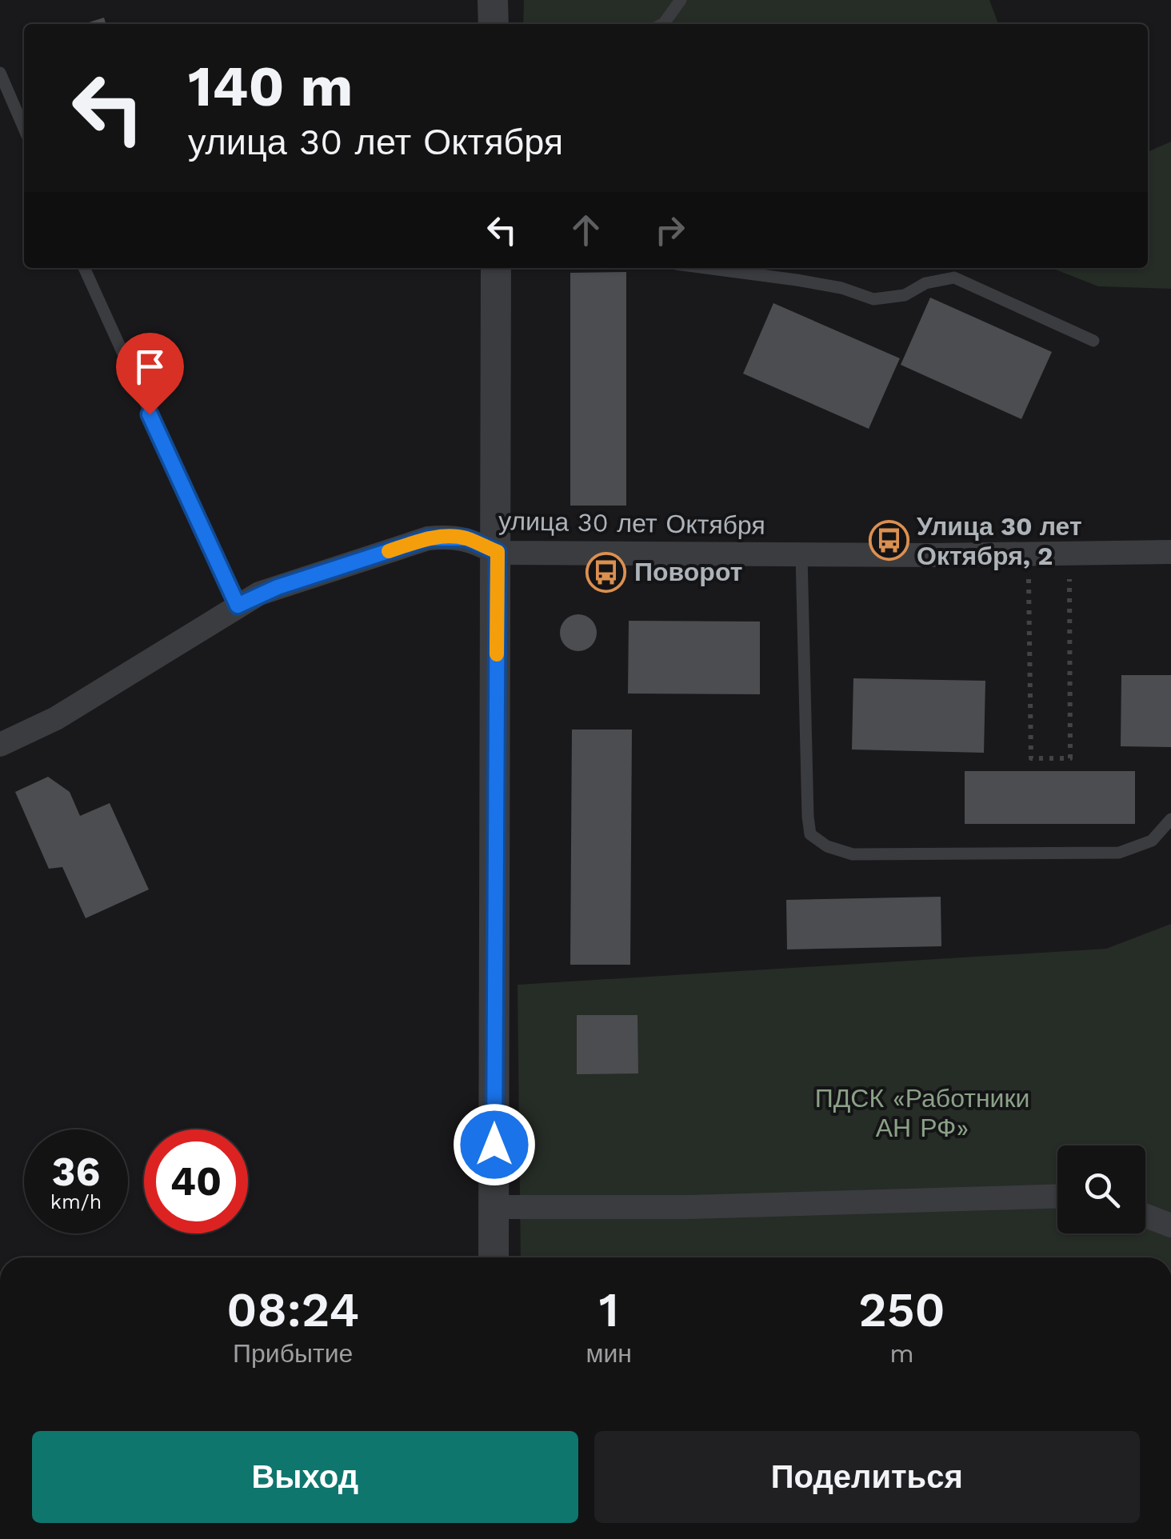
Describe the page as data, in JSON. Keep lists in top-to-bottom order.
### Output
{
  "streets": {
    "street": ["улица 30 лет Октября"]
  },
  "parks": ["ПДСК «Работники АН РФ»"],
  "places": {
    "bus stop": ["Улица 30 лет Октября, 2", "Поворот"]
  },
  "page": {
    "turn": ["140 m", "улица 30 лет Октября"],
    "speed": "36 km/h",
    "limit": "40",
    "eta": [
      "08:24",
      "Прибытие",
      "1",
      "мин",
      "250",
      "m"
    ],
    "buttons": ["Выход", "Поделиться"]
  }
}
